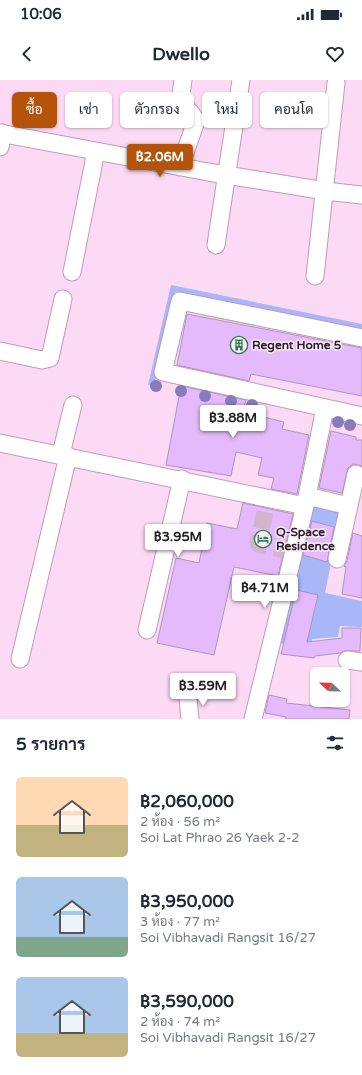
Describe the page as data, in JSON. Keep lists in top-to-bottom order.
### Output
{
  "places": {
    "building": ["Regent Home 5"],
    "hotel": ["Q-Space Residence"]
  },
  "north": "left",
  "page": {
    "status": "10:06",
    "header": "Dwello",
    "chip": [
      "ซื้อ",
      "เช่า",
      "ตัวกรอง",
      "ใหม่",
      "คอนโด"
    ],
    "price": [
      "฿2.06M",
      "฿3.88M",
      "฿3.95M",
      "฿4.71M",
      "฿3.59M"
    ],
    "heading": "5 รายการ",
    "list": [
      {
        "name": "฿2,060,000",
        "note": "2 ห้อง · 56 m² · Soi Lat Phrao 26 Yaek 2-2"
      },
      {
        "name": "฿3,950,000",
        "note": "3 ห้อง · 77 m² · Soi Vibhavadi Rangsit 16/27"
      },
      {
        "name": "฿3,590,000",
        "note": "2 ห้อง · 74 m² · Soi Vibhavadi Rangsit 16/27"
      }
    ]
  }
}
